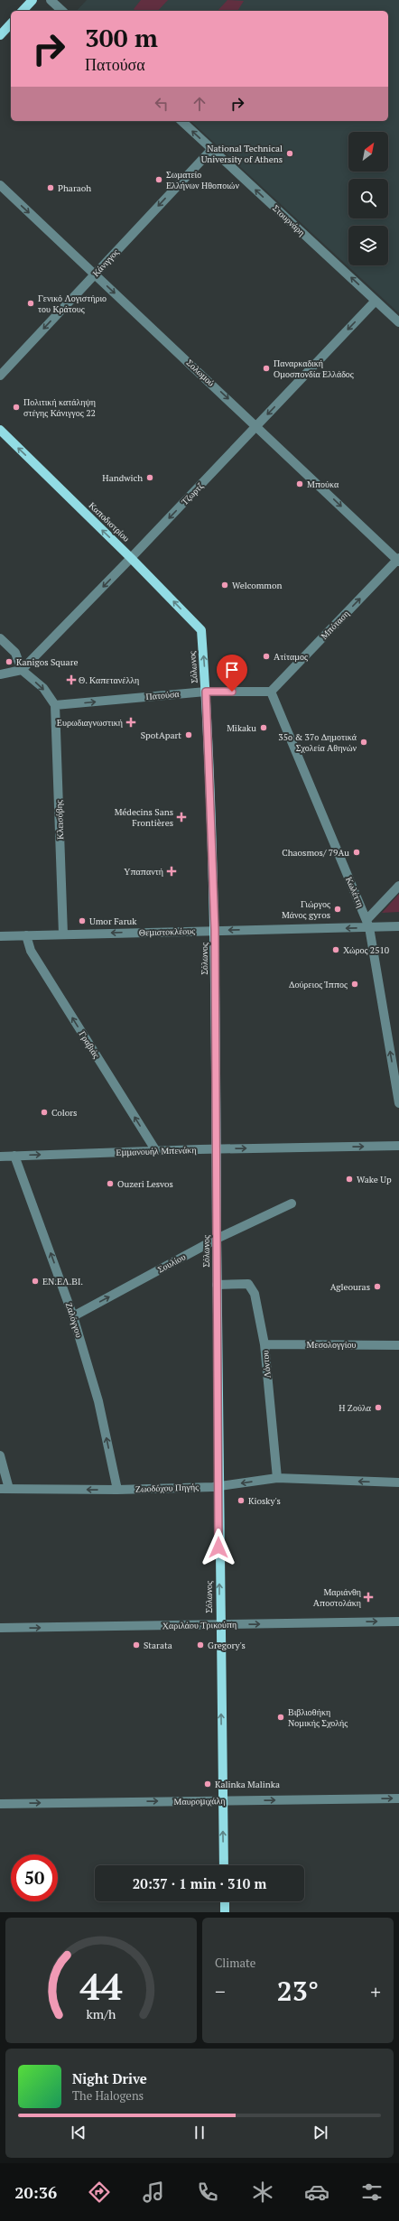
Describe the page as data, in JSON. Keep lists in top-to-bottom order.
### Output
{
  "streets": {
    "main road": ["Καποδιστρίου", "Σόλωνος"],
    "street": [
      "Στουρνάρη",
      "Κάνιγγος",
      "Σολωμού",
      "Τζωρτζ",
      "Μπόταση",
      "Πατούσα",
      "Κλεισόβης",
      "Κωλέττη",
      "Θεμιστοκλέους",
      "Γραβιάς",
      "Εμμανουήλ Μπενάκη",
      "Σουλίου",
      "Ζαλόγγου",
      "Μεσολογγίου",
      "Λόντου",
      "Ζωοδόχου Πηγής",
      "Χαριλάου Τρικούπη",
      "Μαυρομιχάλη"
    ]
  },
  "crossings": [
    ["Στουρνάρη", "Κάνιγγος"],
    ["Στουρνάρη", "Τζωρτζ"],
    ["Κάνιγγος", "Σολωμού"],
    ["Σολωμού", "Τζωρτζ"],
    ["Σολωμού", "Μπόταση"],
    ["Τζωρτζ", "Καποδιστρίου"],
    ["Καποδιστρίου", "Σόλωνος"],
    ["Μπόταση", "Πατούσα"],
    ["Μπόταση", "Κωλέττη"],
    ["Σόλωνος", "Πατούσα"],
    ["Σόλωνος", "Θεμιστοκλέους"],
    ["Σόλωνος", "Εμμανουήλ Μπενάκη"],
    ["Σόλωνος", "Σουλίου"],
    ["Σόλωνος", "Λόντου"],
    ["Σόλωνος", "Ζωοδόχου Πηγής"],
    ["Σόλωνος", "Χαριλάου Τρικούπη"],
    ["Σόλωνος", "Μαυρομιχάλη"],
    ["Πατούσα", "Κλεισόβης"],
    ["Πατούσα", "Κωλέττη"],
    ["Κλεισόβης", "Θεμιστοκλέους"],
    ["Κωλέττη", "Θεμιστοκλέους"],
    ["Θεμιστοκλέους", "Γραβιάς"],
    ["Γραβιάς", "Εμμανουήλ Μπενάκη"],
    ["Εμμανουήλ Μπενάκη", "Ζαλόγγου"],
    ["Σουλίου", "Ζαλόγγου"],
    ["Ζαλόγγου", "Ζωοδόχου Πηγής"],
    ["Μεσολογγίου", "Λόντου"],
    ["Λόντου", "Ζωοδόχου Πηγής"]
  ],
  "one_way": [
    "Στουρνάρη",
    "Κάνιγγος",
    "Σολωμού",
    "Τζωρτζ",
    "Καποδιστρίου",
    "Μπόταση",
    "Σόλωνος",
    "Πατούσα",
    "Κωλέττη",
    "Θεμιστοκλέους",
    "Γραβιάς",
    "Εμμανουήλ Μπενάκη",
    "Σουλίου",
    "Ζαλόγγου",
    "Ζωοδόχου Πηγής",
    "Χαριλάου Τρικούπη",
    "Μαυρομιχάλη"
  ],
  "places": {
    "other": [
      "National Technical University of Athens",
      "Σωματείο Ελλήνων Ηθοποιών",
      "Pharaoh",
      "Γενικό Λογιστήριο του Κράτους",
      "Παναρκαδική Ομοσπονδία Ελλάδος",
      "Πολιτική κατάληψη στέγης Κάνιγγος 22",
      "Handwich",
      "Μπούκα",
      "Welcommon",
      "Ατίταμος",
      "Kanigos Square",
      "Mikaku",
      "SpotApart",
      "35ο & 37ο Δημοτικά Σχολεία Αθηνών",
      "Chaosmos/ 79Au",
      "Γιώργος Μάνος gyros",
      "Umor Faruk",
      "Χώρος 2510",
      "Δούρειος Ίππος",
      "Colors",
      "Wake Up",
      "Ouzeri Lesvos",
      "ΕΝ.ΕΛ.ΒΙ.",
      "Agleouras",
      "Η Ζούλα",
      "Kiosky's",
      "Starata",
      "Gregory's",
      "Βιβλιοθήκη Νομικής Σχολής",
      "Kalinka Malinka"
    ],
    "health": [
      "Θ. Καπετανέλλη",
      "Ευρωδιαγνωστική",
      "Médecins Sans Frontières",
      "Υπαπαντή",
      "Μαριάνθη Αποστολάκη"
    ]
  },
  "north": "top right",
  "page": {
    "turn": ["300 m", "Πατούσα"],
    "limit": "50",
    "trip": "20:37 · 1 min · 310 m",
    "tile": "Climate",
    "heat": ["−", "23°", "+"],
    "song": ["Night Drive", "The Halogens"],
    "tabs": "20:36",
    "gauge": ["44", "km/h"]
  }
}
